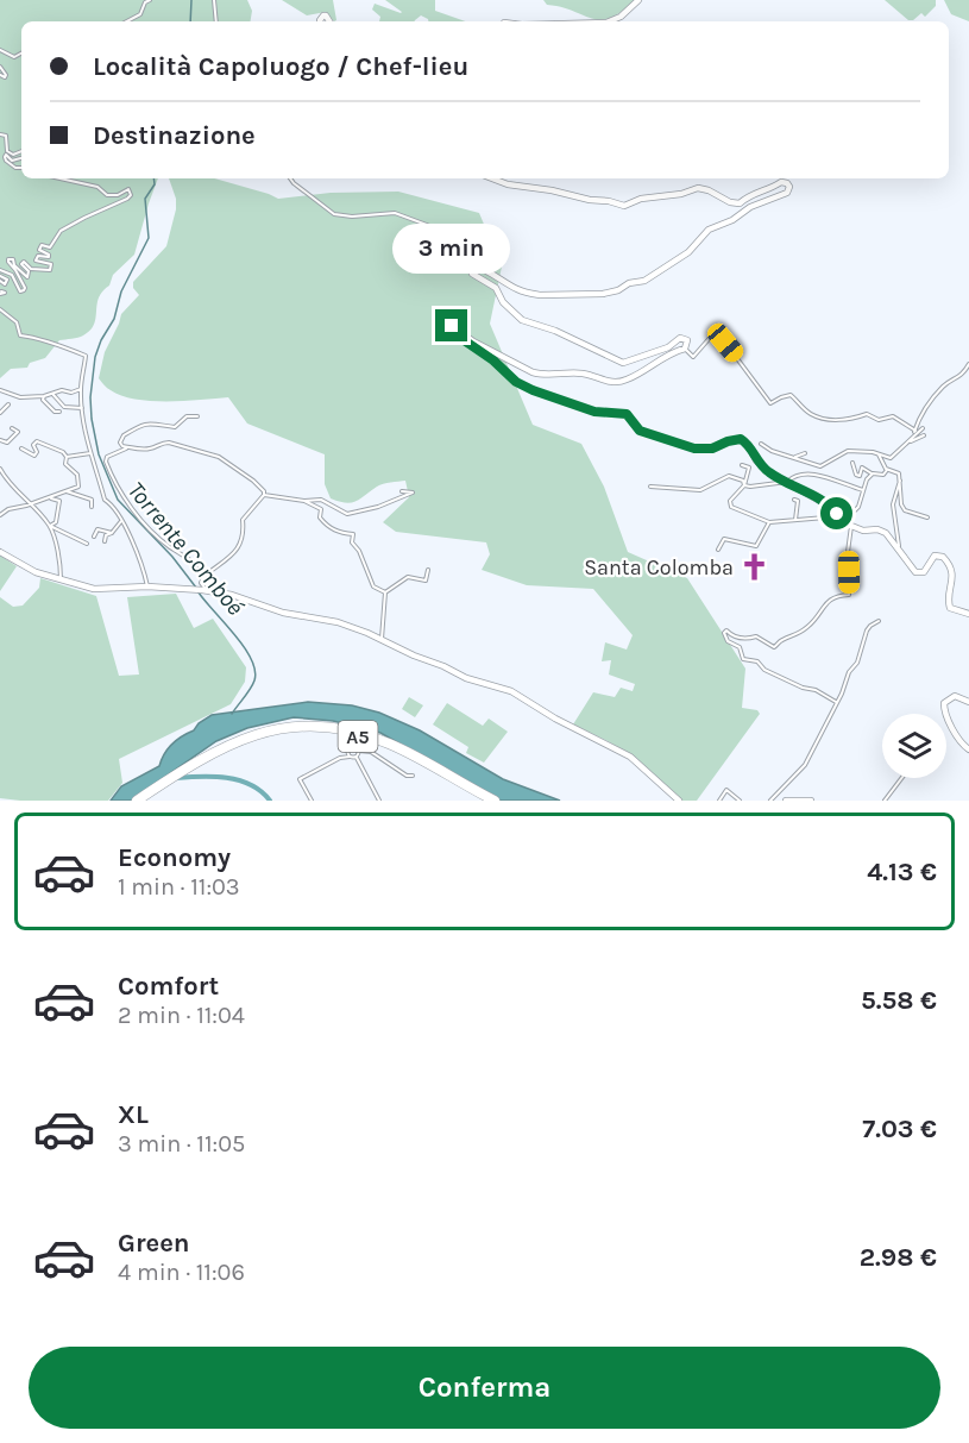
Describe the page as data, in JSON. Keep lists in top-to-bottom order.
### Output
{
  "streets": {
    "highway": ["A5"]
  },
  "water": ["Torrente Comboé"],
  "places": {
    "church": ["Santa Colomba"]
  },
  "page": {
    "banner": ["Località Capoluogo / Chef-lieu", "Destinazione"],
    "bubble": "3 min",
    "list": [
      {
        "name": "Economy",
        "note": "1 min · 11:03",
        "value": "4.13 €"
      },
      {
        "name": "Comfort",
        "note": "2 min · 11:04",
        "value": "5.58 €"
      },
      {
        "name": "XL",
        "note": "3 min · 11:05",
        "value": "7.03 €"
      },
      {
        "name": "Green",
        "note": "4 min · 11:06",
        "value": "2.98 €"
      }
    ],
    "buttons": "Conferma"
  }
}
